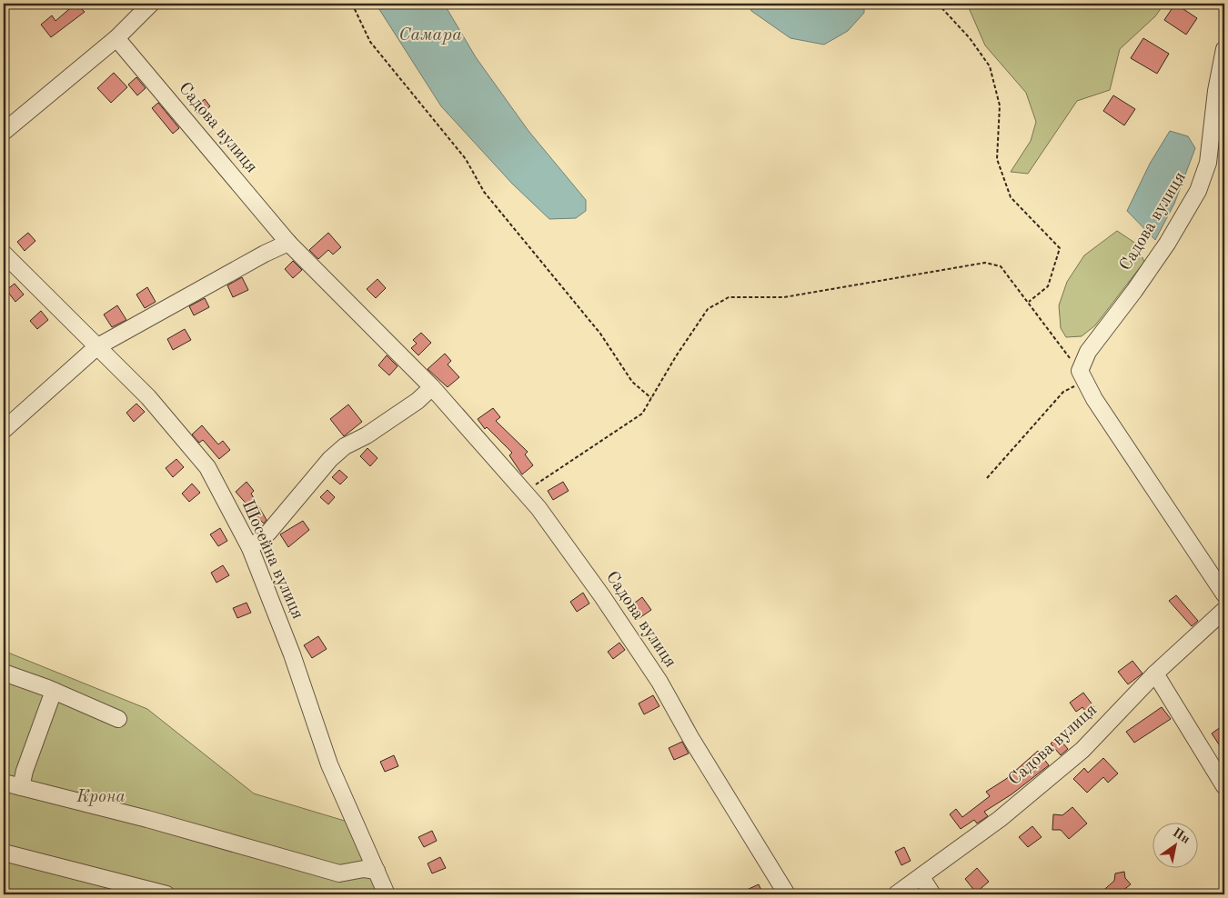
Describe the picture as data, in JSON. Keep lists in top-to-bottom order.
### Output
{
  "streets": {
    "street": ["Садова вулиця", "Шосейна вулиця"]
  },
  "water": ["Самара"],
  "parks": ["Крона"],
  "north": "top right"
}
